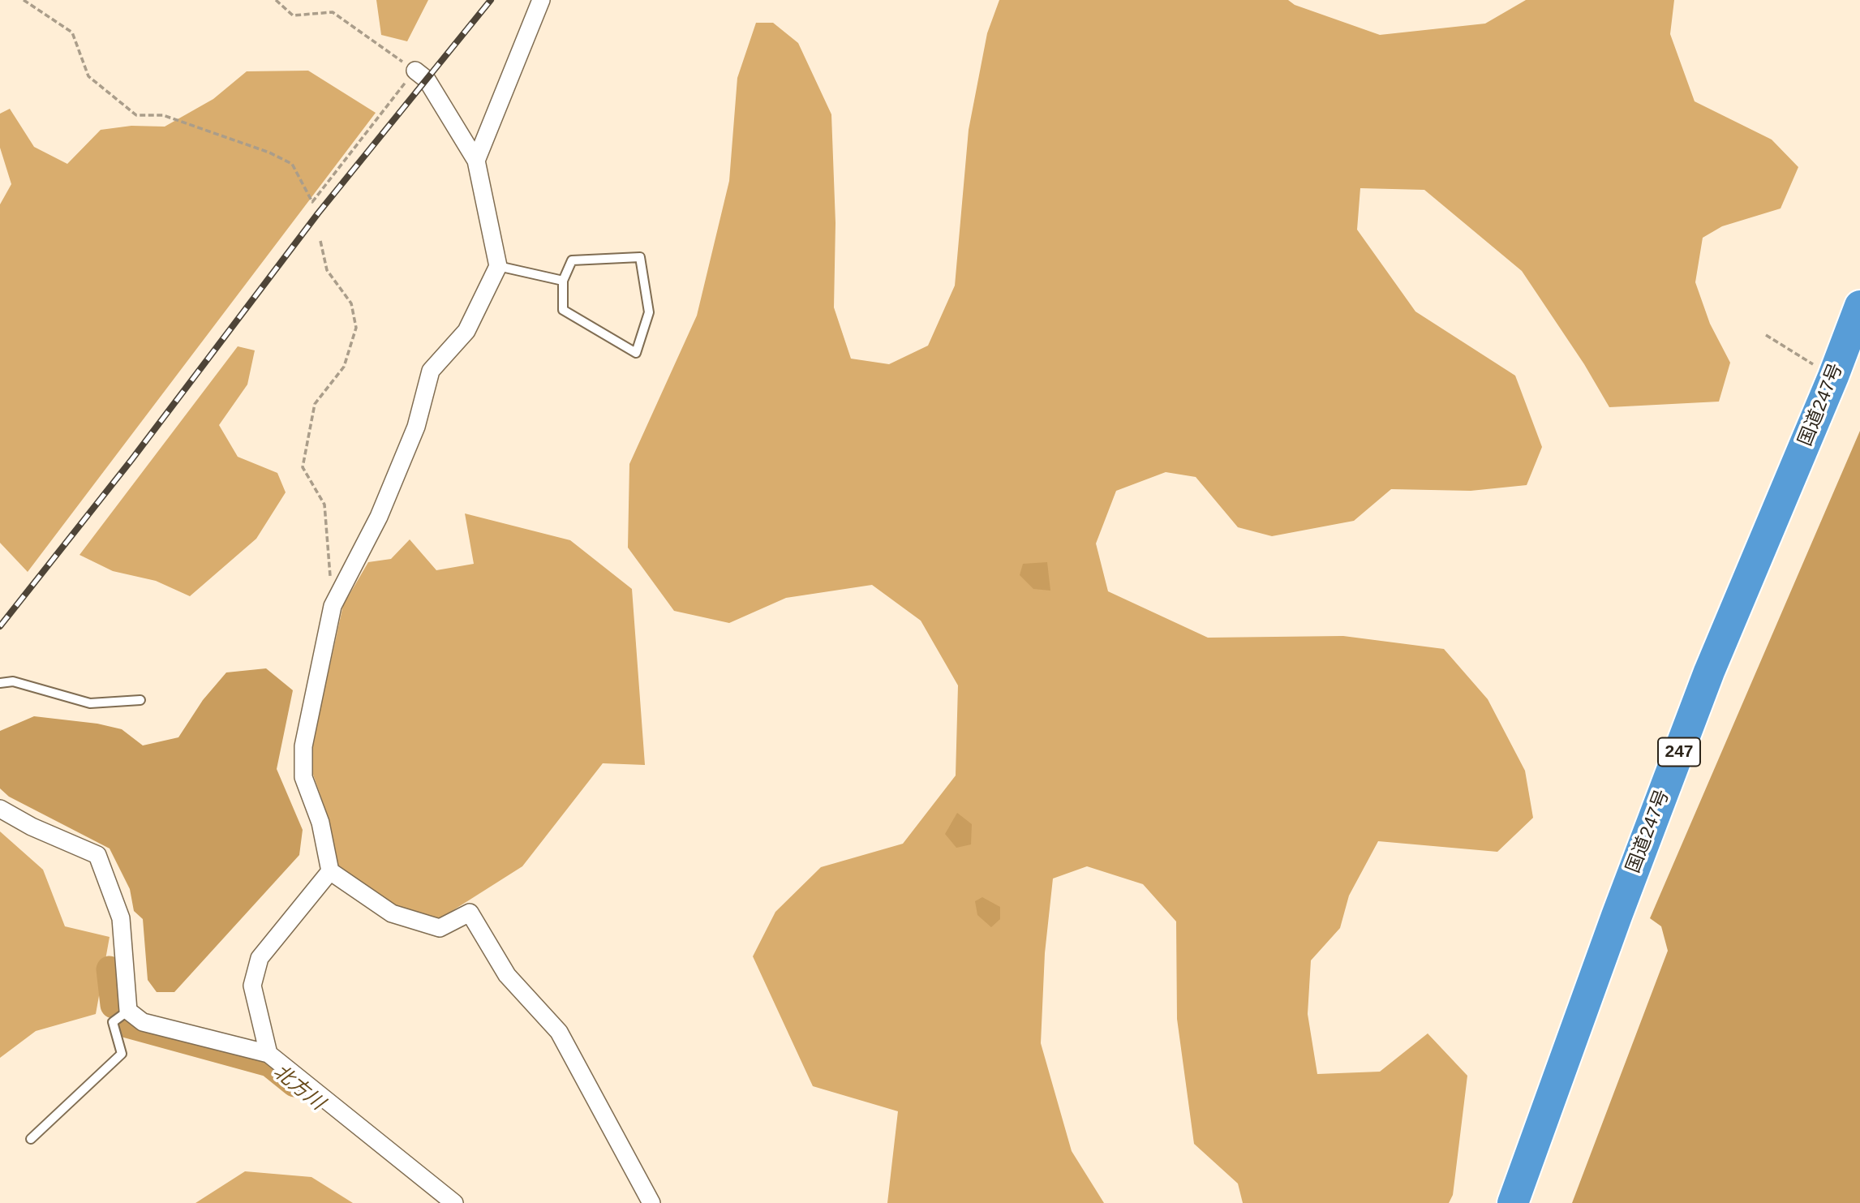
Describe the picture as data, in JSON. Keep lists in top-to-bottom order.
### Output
{
  "streets": {
    "highway": ["国道247号", "247"]
  },
  "water": ["北方川"]
}
